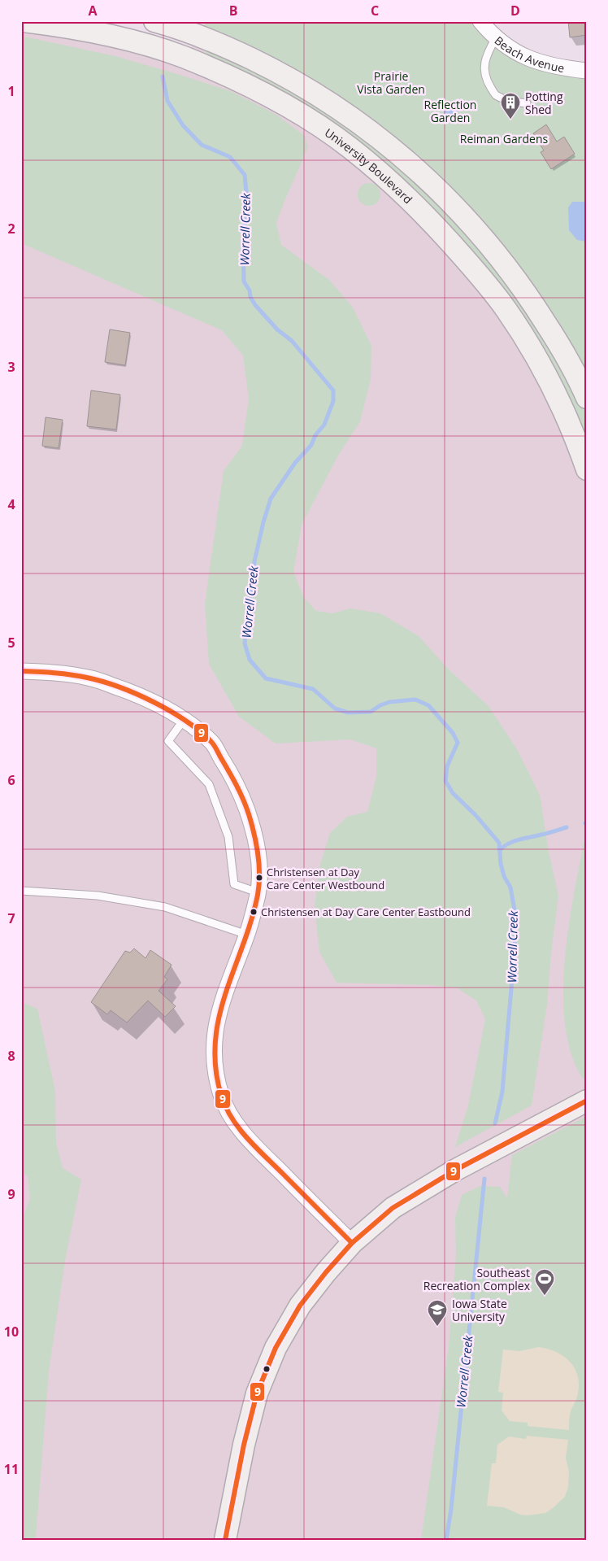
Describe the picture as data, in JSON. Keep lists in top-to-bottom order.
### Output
{
  "streets": {
    "main road": ["University Boulevard"],
    "street": ["Beach Avenue"]
  },
  "water": ["Worrell Creek"],
  "parks": ["Prairie Vista Garden", "Reflection Garden", "Reiman Gardens"],
  "places": {
    "building": ["Potting Shed"],
    "other": ["Christensen at Day Care Center Westbound", "Christensen at Day Care Center Eastbound"],
    "sports": ["Southeast Recreation Complex"],
    "school or university": ["Iowa State University"]
  },
  "lines": ["transit line 9"],
  "grid": {
    "columns": [
      "A",
      "B",
      "C",
      "D"
    ],
    "rows": [
      "1",
      "2",
      "3",
      "4",
      "5",
      "6",
      "7",
      "8",
      "9",
      "10",
      "11"
    ]
  }
}
